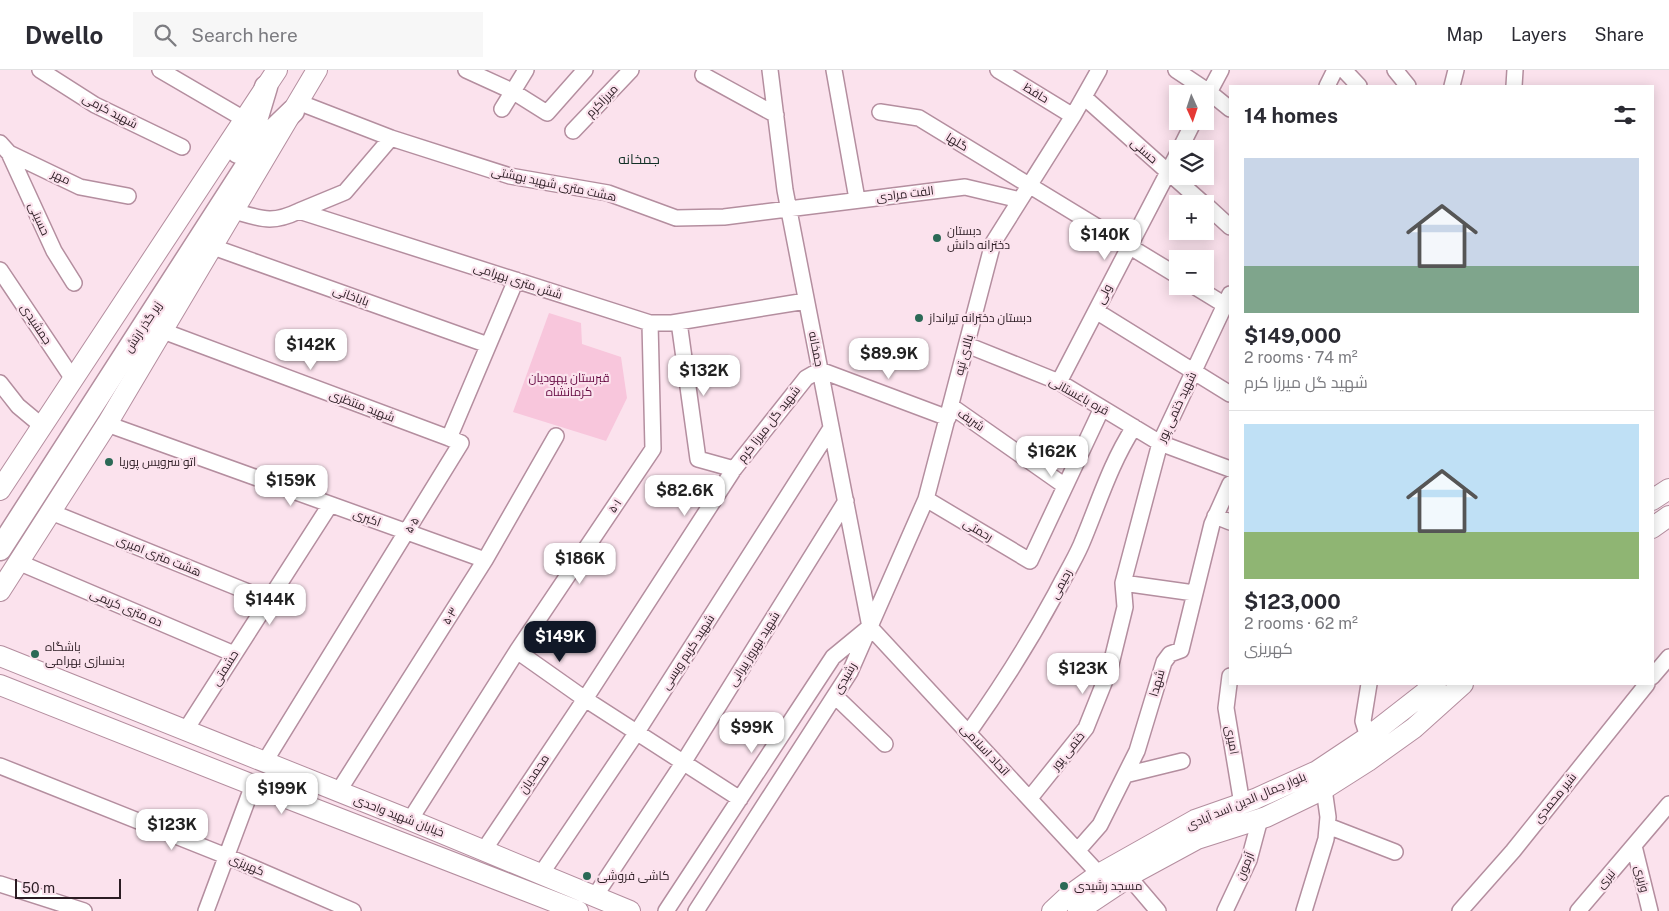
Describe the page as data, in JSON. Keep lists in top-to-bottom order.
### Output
{
  "streets": {
    "highway": ["زیر گذر ارتش"],
    "main road": ["بلوار جمال الدین اسد آبادی", "خیابان شهید واحدی"],
    "street": [
      "حافظ",
      "میرزاکرم",
      "شهید کرمی",
      "گلها",
      "حسنی",
      "مهر",
      "هشت متری شهید بهشتی",
      "الفت مرادی",
      "حسینی",
      "شش متری بهرامی",
      "ولی",
      "باباخانی",
      "جمشیدی",
      "جمخانه",
      "بالای تپه",
      "قره باغستانی",
      "شهید منتظری",
      "شهید ختمی پور",
      "شریف",
      "شهید گل میرزا کرم",
      "۵۰۱",
      "اکبری",
      "۵۰۵",
      "رحمتی",
      "هشت متری امیری",
      "رحیمی",
      "ده متری کریمی",
      "۵۰۳",
      "شهید بهروز پیرانی",
      "شهید کریم ویسی",
      "حشمتی",
      "رشیدی",
      "شهدا",
      "امیری",
      "اتحاد اسلامی",
      "ختمی پور",
      "محمدیان",
      "شیر محمدی",
      "کهریزی",
      "آزمون",
      "نیری",
      "وزیری"
    ]
  },
  "crossings": [
    ["حافظ", "بالای تپه"],
    ["گلها", "ولی"],
    ["گلها", "بالای تپه"],
    ["حسنی", "ولی"],
    ["حسنی", "بالای تپه"],
    ["مهر", "حسینی"],
    ["هشت متری شهید بهشتی", "الفت مرادی"],
    ["هشت متری شهید بهشتی", "زیر گذر ارتش"],
    ["هشت متری شهید بهشتی", "جمخانه"],
    ["الفت مرادی", "جمخانه"],
    ["الفت مرادی", "بالای تپه"],
    ["شش متری بهرامی", "جمخانه"],
    ["شش متری بهرامی", "۵۰۱"],
    ["ولی", "قره باغستانی"],
    ["جمخانه", "بالای تپه"],
    ["جمخانه", "شهید گل میرزا کرم"],
    ["جمخانه", "شهید بهروز پیرانی"],
    ["جمخانه", "شهید کریم ویسی"],
    ["جمخانه", "رشیدی"],
    ["جمخانه", "اتحاد اسلامی"],
    ["بالای تپه", "قره باغستانی"],
    ["بالای تپه", "شریف"],
    ["بالای تپه", "رحمتی"],
    ["بالای تپه", "رشیدی"],
    ["بالای تپه", "اتحاد اسلامی"],
    ["قره باغستانی", "شهید ختمی پور"],
    ["قره باغستانی", "رحیمی"],
    ["شهید منتظری", "۵۰۵"],
    ["شهید ختمی پور", "ختمی پور"],
    ["شریف", "رحمتی"],
    ["شهید گل میرزا کرم", "محمدیان"],
    ["۵۰۱", "خیابان شهید واحدی"],
    ["اکبری", "۵۰۵"],
    ["اکبری", "۵۰۳"],
    ["اکبری", "حشمتی"],
    ["۵۰۵", "خیابان شهید واحدی"],
    ["هشت متری امیری", "حشمتی"],
    ["رحیمی", "اتحاد اسلامی"],
    ["ده متری کریمی", "حشمتی"],
    ["۵۰۳", "خیابان شهید واحدی"],
    ["شهید بهروز پیرانی", "خیابان شهید واحدی"],
    ["شهید کریم ویسی", "خیابان شهید واحدی"],
    ["حشمتی", "خیابان شهید واحدی"],
    ["رشیدی", "اتحاد اسلامی"],
    ["شهدا", "اتحاد اسلامی"],
    ["امیری", "بلوار جمال الدین اسد آبادی"],
    ["اتحاد اسلامی", "ختمی پور"],
    ["اتحاد اسلامی", "بلوار جمال الدین اسد آبادی"],
    ["محمدیان", "خیابان شهید واحدی"],
    ["بلوار جمال الدین اسد آبادی", "آزمون"],
    ["نیری", "وزیری"]
  ],
  "districts": ["جمخانه"],
  "parks": ["قبرستان یهودیان کرمانشاه"],
  "places": [
    "دبستان دخترانه دانش",
    "دبستان دخترانه تیرانداز",
    "اتو سرویس پوریا",
    "باشگاه بدنسازی بهرامی",
    "کاشی فروشی",
    "مسجد رشیدی"
  ],
  "scale_bar": "50 m",
  "north": "bottom",
  "page": {
    "header": "Dwello",
    "search": "Search here",
    "nav": ["Map", "Layers", "Share"],
    "map_buttons": ["+", "−"],
    "heading": "14 homes",
    "list": [
      {
        "name": "$149,000",
        "note": "2 rooms · 74 m² · شهید گل میرزا کرم"
      },
      {
        "name": "$123,000",
        "note": "2 rooms · 62 m² · کهریزی"
      }
    ],
    "price": [
      "$140K",
      "$142K",
      "$89.9K",
      "$132K",
      "$162K",
      "$159K",
      "$82.6K",
      "$186K",
      "$144K",
      "$149K",
      "$123K",
      "$99K",
      "$199K",
      "$123K"
    ],
    "scale": "50 m"
  }
}
